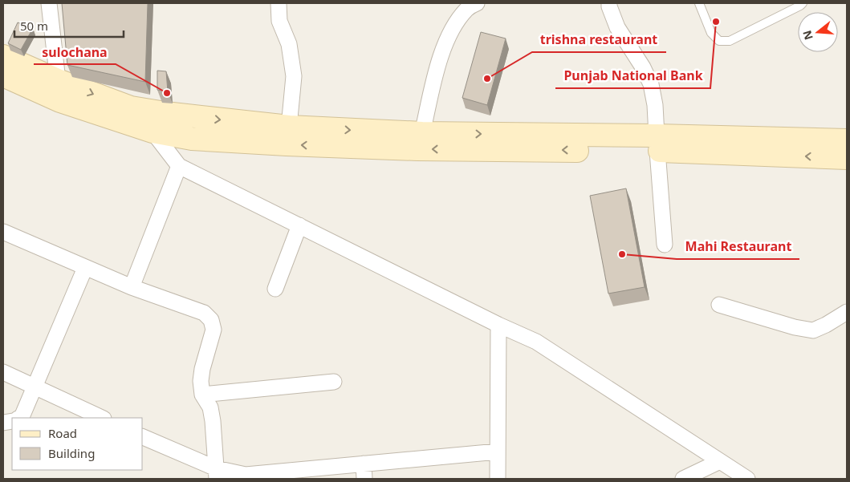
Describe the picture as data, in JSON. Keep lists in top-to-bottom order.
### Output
{
  "places": [
    "Punjab National Bank",
    "trishna restaurant",
    "sulochana",
    "Mahi Restaurant"
  ],
  "legend": ["Road", "Building"],
  "scale_bar": "50 m",
  "north": "left"
}
